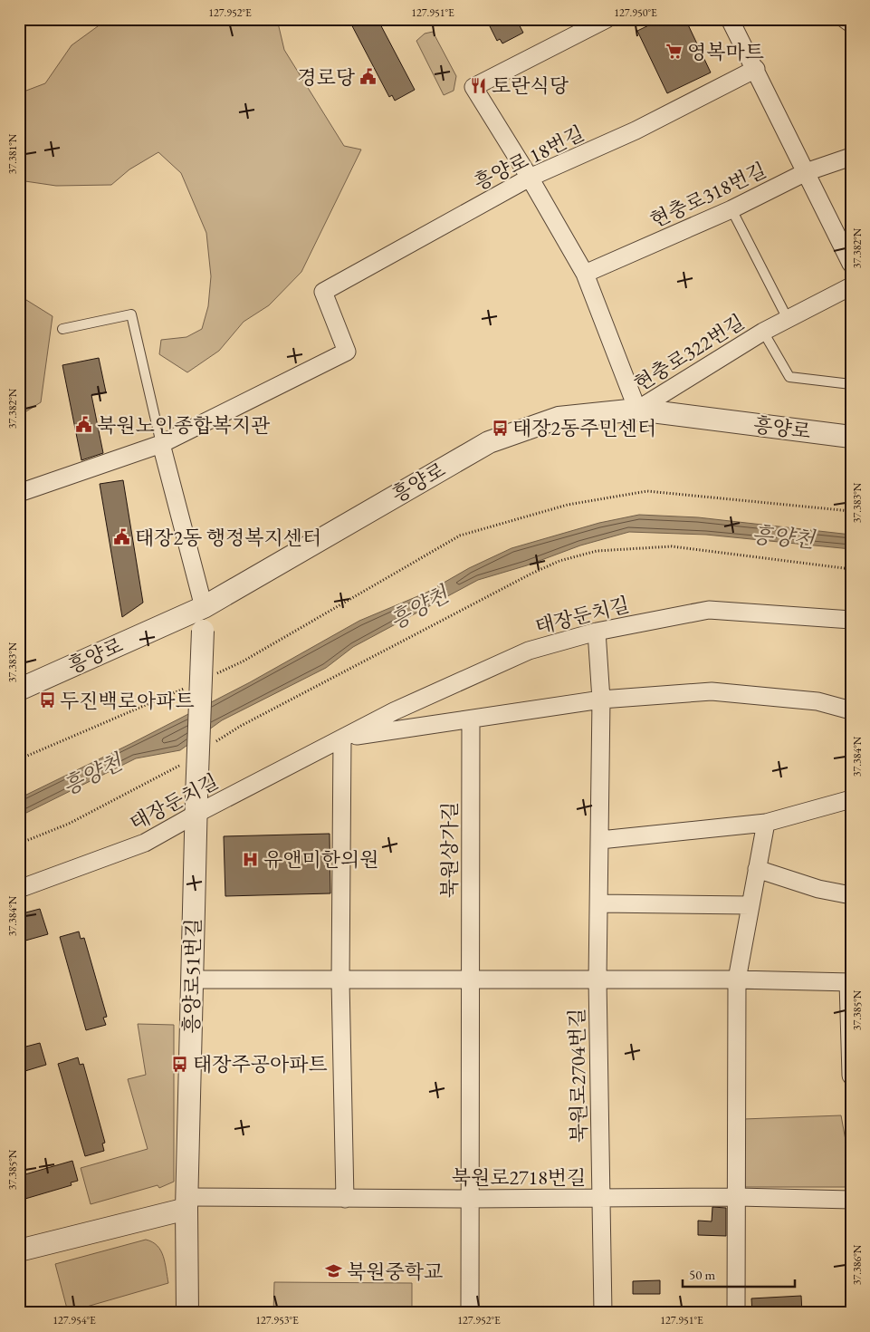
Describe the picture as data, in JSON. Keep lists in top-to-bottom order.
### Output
{
  "streets": {
    "street": [
      "흥양로 18번길",
      "현충로318번길",
      "현충로322번길",
      "흥양로",
      "태장둔치길",
      "북원상가길",
      "흥양로51번길",
      "북원로2704번길",
      "북원로2718번길"
    ]
  },
  "crossings": [
    ["현충로322번길", "흥양로"],
    ["흥양로", "흥양로51번길"],
    ["태장둔치길", "흥양로51번길"],
    ["북원상가길", "북원로2704번길"],
    ["흥양로51번길", "북원로2704번길"],
    ["흥양로51번길", "북원로2718번길"],
    ["북원로2704번길", "북원로2718번길"]
  ],
  "water": ["흥양천"],
  "places": {
    "supermarket": ["영복마트"],
    "public building": ["경로당", "북원노인종합복지관", "태장2동 행정복지센터"],
    "restaurant": ["토란식당"],
    "bus stop": ["태장2동주민센터", "두진백로아파트", "태장주공아파트"],
    "hospital": ["유앤미한의원"],
    "school or university": ["북원중학교"]
  },
  "scale_bar": "50 m",
  "coordinates": [
    "127.952°E",
    "127.951°E",
    "127.950°E",
    "37.381°N",
    "37.382°N",
    "37.383°N",
    "37.384°N",
    "37.385°N",
    "37.386°N",
    "127.954°E",
    "127.953°E"
  ]
}
